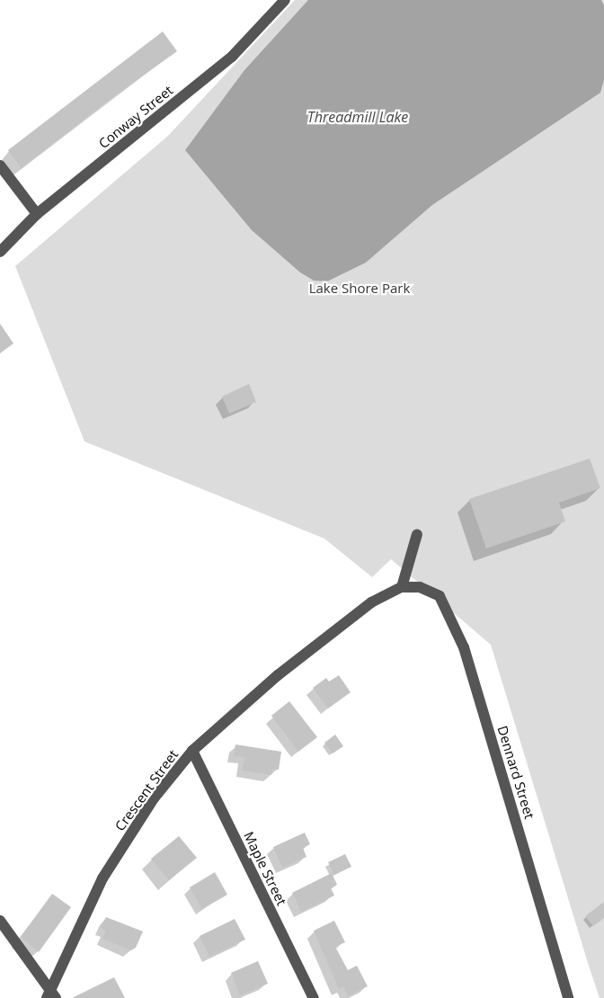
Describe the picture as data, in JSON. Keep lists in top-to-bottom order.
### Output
{
  "streets": {
    "street": [
      "Conway Street",
      "Dennard Street",
      "Crescent Street",
      "Maple Street"
    ]
  },
  "crossings": [
    ["Dennard Street", "Crescent Street"],
    ["Crescent Street", "Maple Street"]
  ],
  "water": ["Threadmill Lake"],
  "parks": ["Lake Shore Park"]
}
